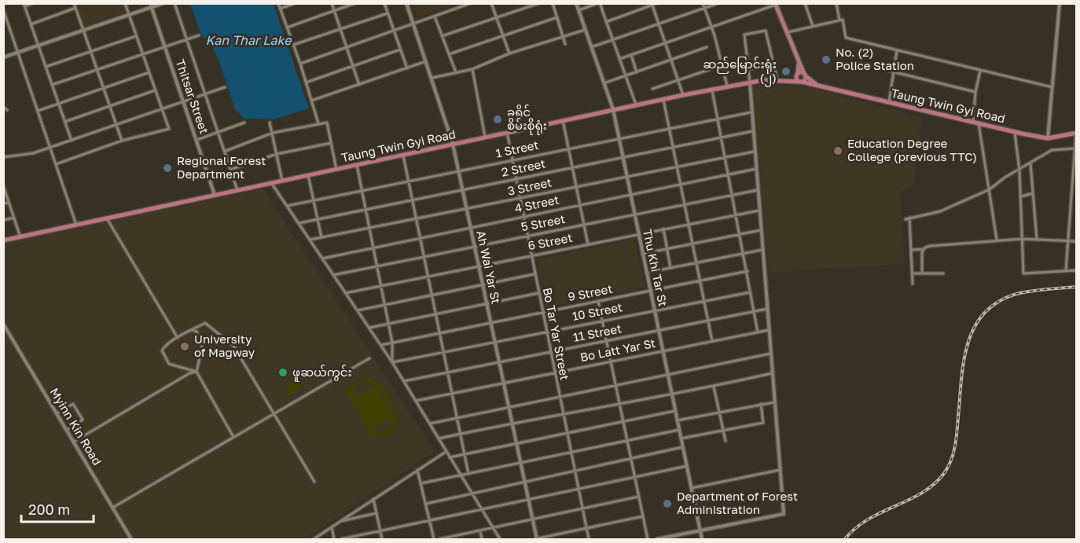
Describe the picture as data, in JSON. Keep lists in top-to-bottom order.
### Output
{
  "streets": {
    "highway": ["Taung Twin Gyi Road"],
    "street": [
      "Thitsar Street",
      "1 Street",
      "2 Street",
      "3 Street",
      "4 Street",
      "5 Street",
      "6 Street",
      "Ah Wai Yar St",
      "Thu Khi Tar St",
      "9 Street",
      "10 Street",
      "11 Street",
      "Bo Tar Yar Street",
      "Bo Latt Yar St",
      "Myinn Kin Road"
    ]
  },
  "crossings": [
    ["Thitsar Street", "Taung Twin Gyi Road"],
    ["Taung Twin Gyi Road", "Ah Wai Yar St"],
    ["Taung Twin Gyi Road", "Thu Khi Tar St"],
    ["Taung Twin Gyi Road", "Bo Tar Yar Street"],
    ["1 Street", "Ah Wai Yar St"],
    ["1 Street", "Thu Khi Tar St"],
    ["1 Street", "Bo Tar Yar Street"],
    ["2 Street", "Ah Wai Yar St"],
    ["2 Street", "Thu Khi Tar St"],
    ["2 Street", "Bo Tar Yar Street"],
    ["3 Street", "Ah Wai Yar St"],
    ["3 Street", "Thu Khi Tar St"],
    ["3 Street", "Bo Tar Yar Street"],
    ["4 Street", "Ah Wai Yar St"],
    ["4 Street", "Thu Khi Tar St"],
    ["4 Street", "Bo Tar Yar Street"],
    ["5 Street", "Ah Wai Yar St"],
    ["5 Street", "Thu Khi Tar St"],
    ["5 Street", "Bo Tar Yar Street"],
    ["6 Street", "Ah Wai Yar St"],
    ["6 Street", "Thu Khi Tar St"],
    ["6 Street", "Bo Tar Yar Street"],
    ["Ah Wai Yar St", "9 Street"],
    ["Ah Wai Yar St", "10 Street"],
    ["Ah Wai Yar St", "11 Street"],
    ["Ah Wai Yar St", "Bo Latt Yar St"],
    ["Thu Khi Tar St", "9 Street"],
    ["Thu Khi Tar St", "10 Street"],
    ["Thu Khi Tar St", "11 Street"],
    ["Thu Khi Tar St", "Bo Latt Yar St"],
    ["9 Street", "Bo Tar Yar Street"],
    ["10 Street", "Bo Tar Yar Street"],
    ["11 Street", "Bo Tar Yar Street"],
    ["Bo Tar Yar Street", "Bo Latt Yar St"]
  ],
  "water": ["Kan Thar Lake"],
  "places": [
    "No. (2) Police Station",
    "ဆည်မြောင်းရုံး (၂)",
    "ခရိုင် စိမ်းစိုရုံး",
    "Education Degree College (previous TTC)",
    "Regional Forest Department",
    "University of Magway",
    "ဖူဆယ်ကွင်း",
    "Department of Forest Administration"
  ],
  "scale_bar": "200 m"
}
